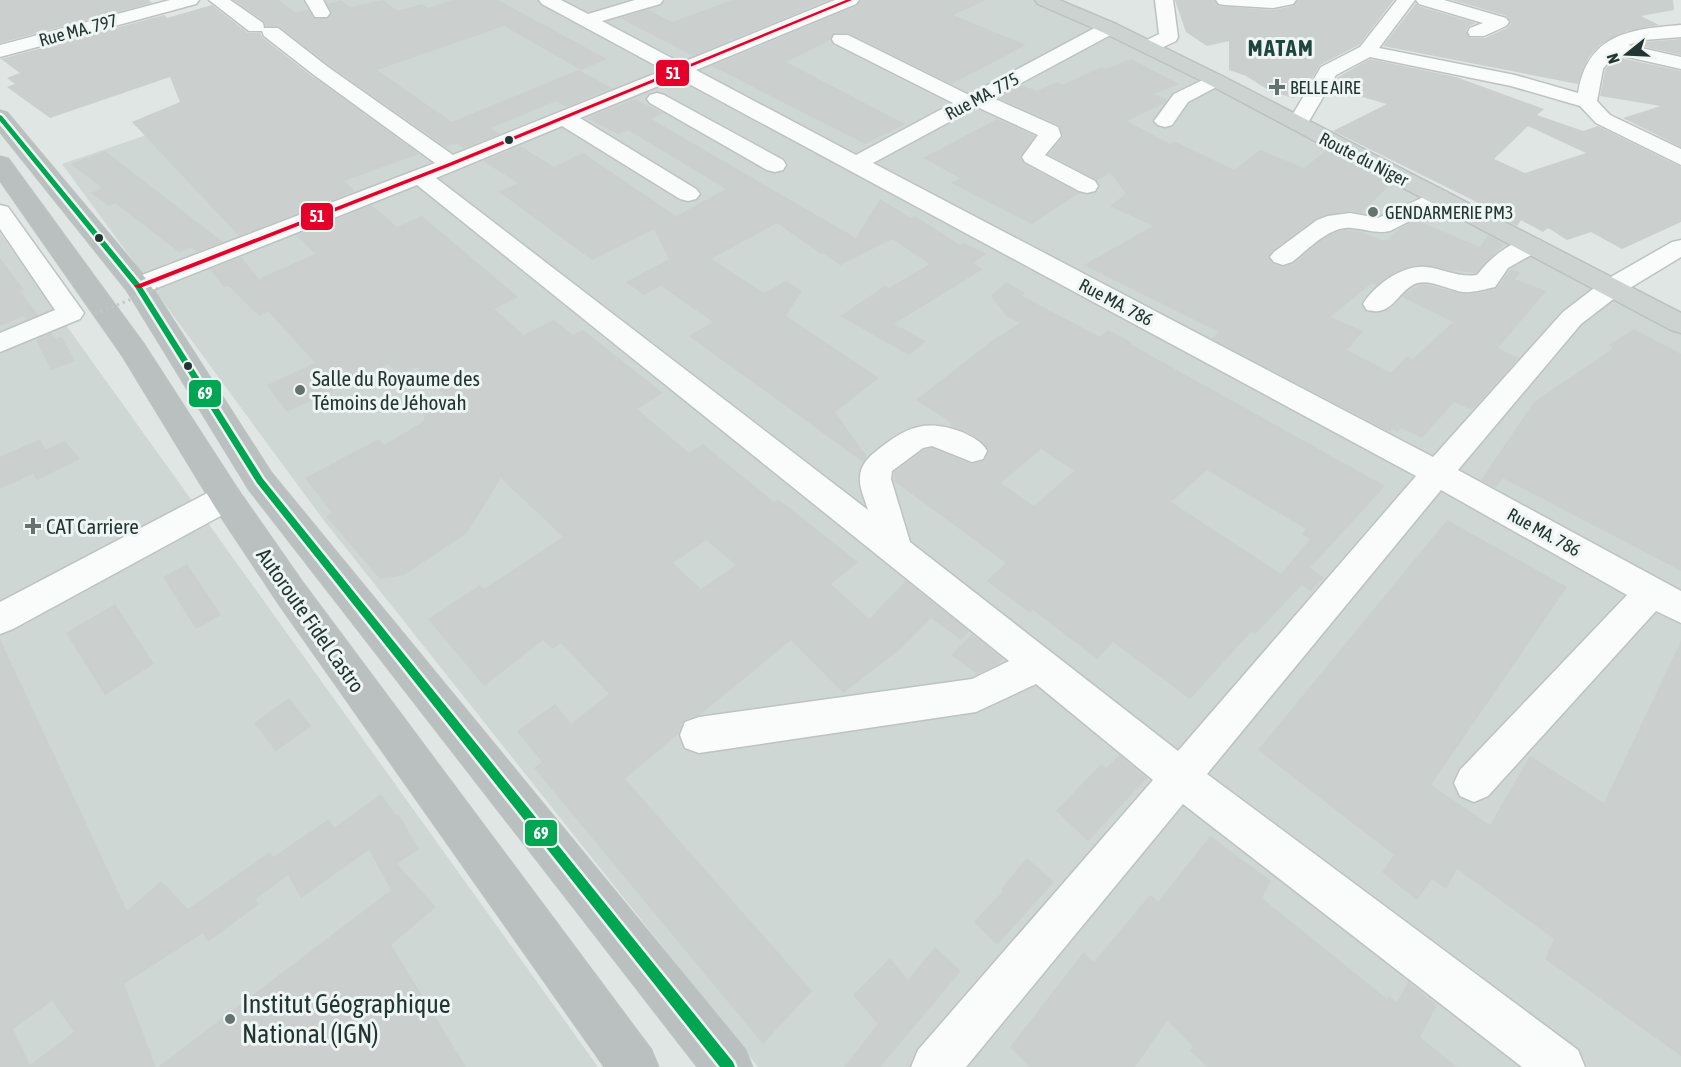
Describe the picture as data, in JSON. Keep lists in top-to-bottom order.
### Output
{
  "streets": {
    "highway": ["Autoroute Fidel Castro"],
    "main road": ["Route du Niger"],
    "street": ["Rue MA. 797", "Rue MA. 775", "Rue MA. 786"]
  },
  "crossings": [
    ["Rue MA. 775", "Route du Niger"],
    ["Rue MA. 775", "Rue MA. 786"]
  ],
  "districts": ["MATAM"],
  "places": {
    "health": ["BELLE AIRE", "CAT Carriere"],
    "other": ["GENDARMERIE PM3", "Salle du Royaume des Témoins de Jéhovah", "Institut Géographique National (IGN)"]
  },
  "lines": ["transit line 51", "transit line 69"],
  "north": "left"
}
